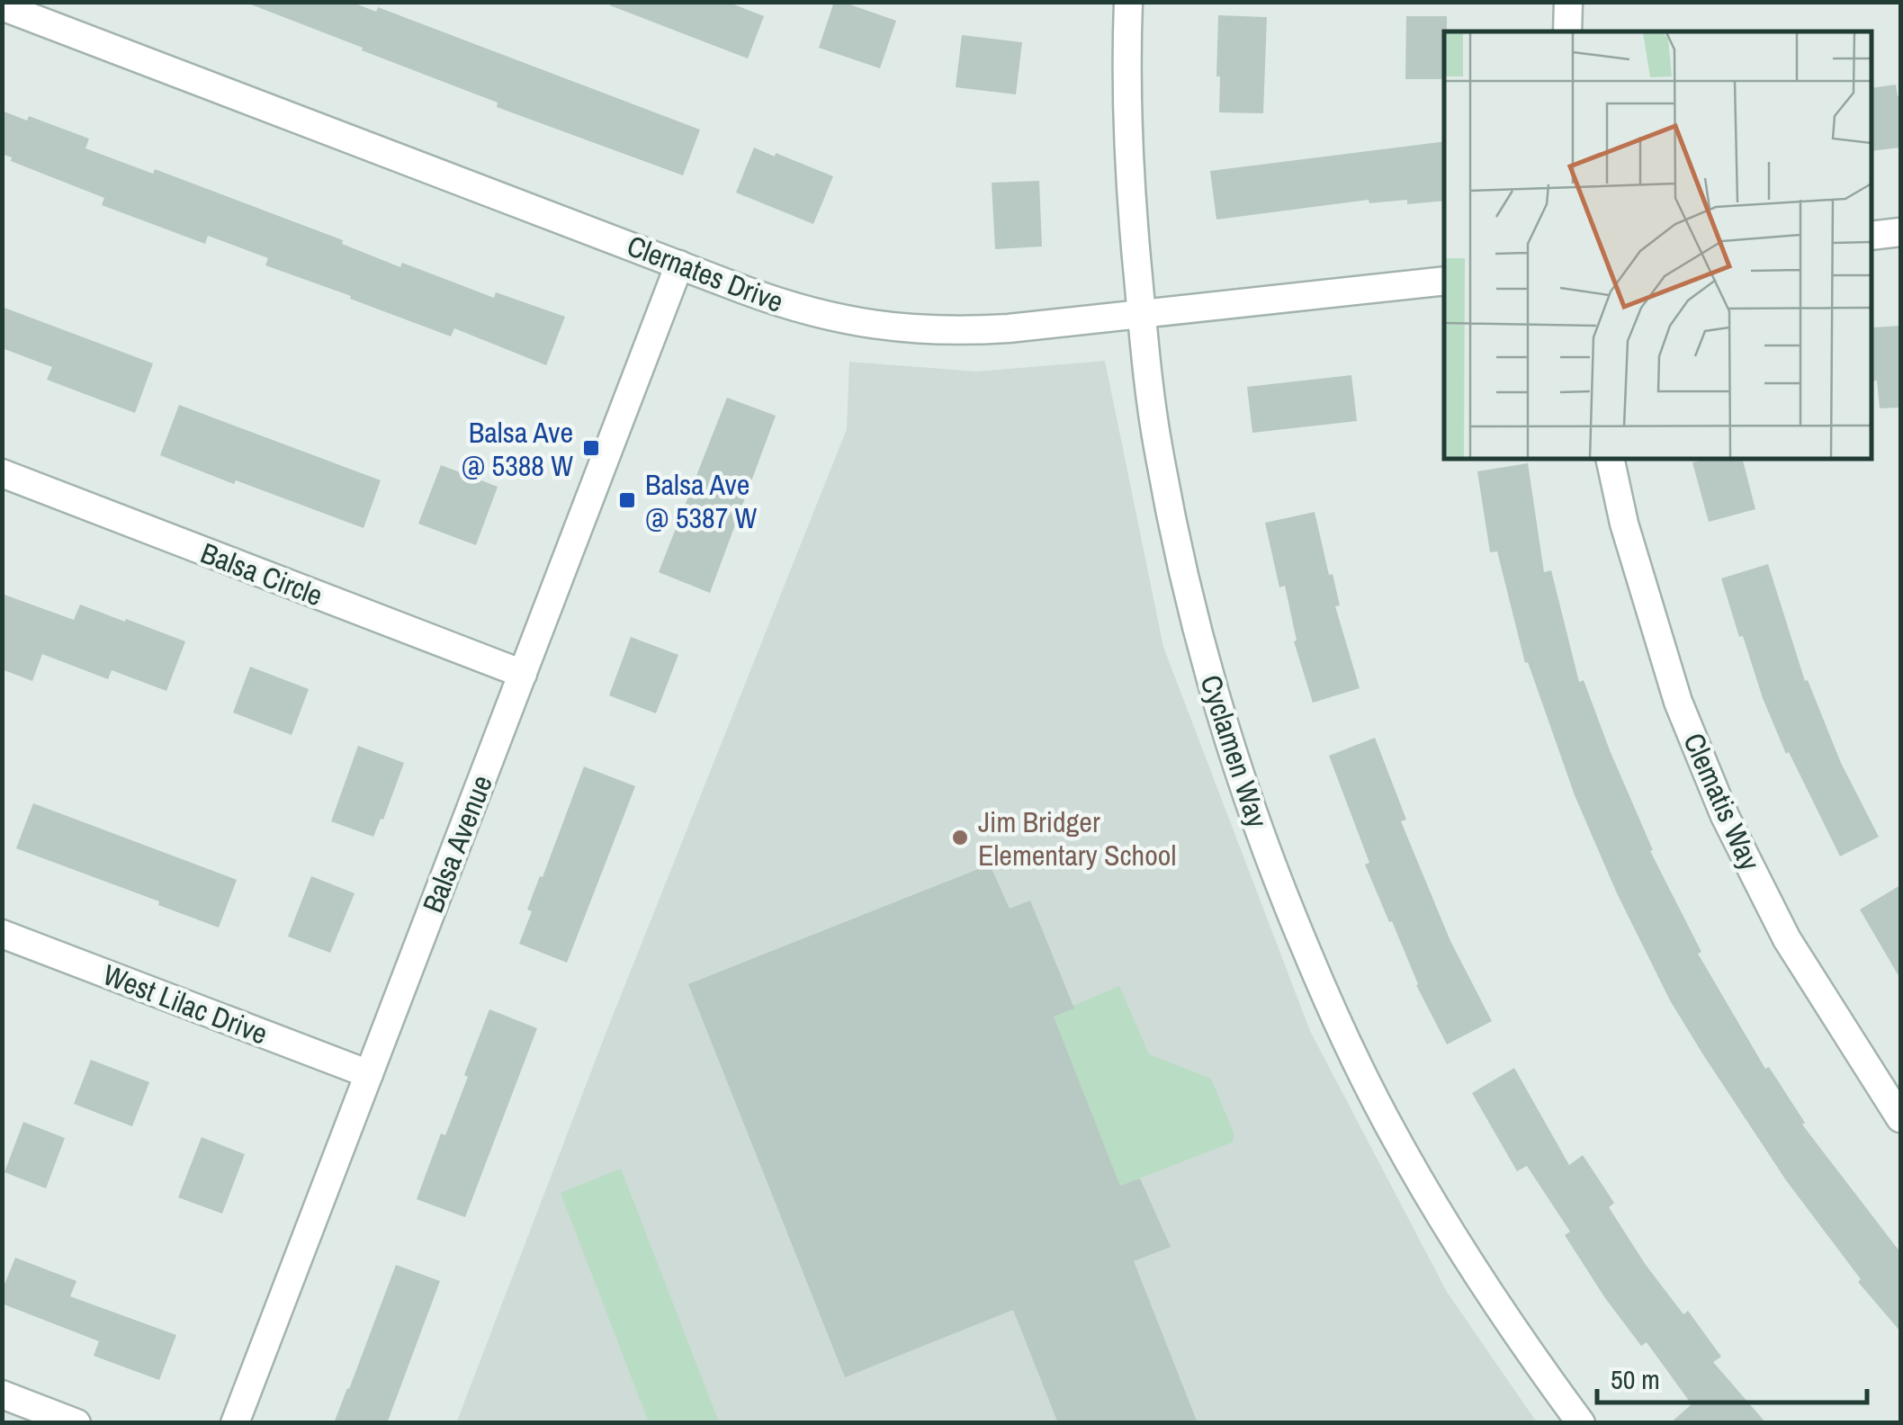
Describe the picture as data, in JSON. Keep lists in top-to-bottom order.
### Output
{
  "streets": {
    "street": [
      "Clernates Drive",
      "Balsa Circle",
      "Cyclamen Way",
      "Clematis Way",
      "Balsa Avenue",
      "West Lilac Drive"
    ]
  },
  "crossings": [
    ["Clernates Drive", "Cyclamen Way"],
    ["Clernates Drive", "Balsa Avenue"],
    ["Balsa Circle", "Balsa Avenue"],
    ["Balsa Avenue", "West Lilac Drive"]
  ],
  "places": {
    "transit": ["Balsa Ave @ 5388 W", "Balsa Ave @ 5387 W"],
    "other": ["Jim Bridger Elementary School"]
  },
  "scale_bar": "50 m"
}
